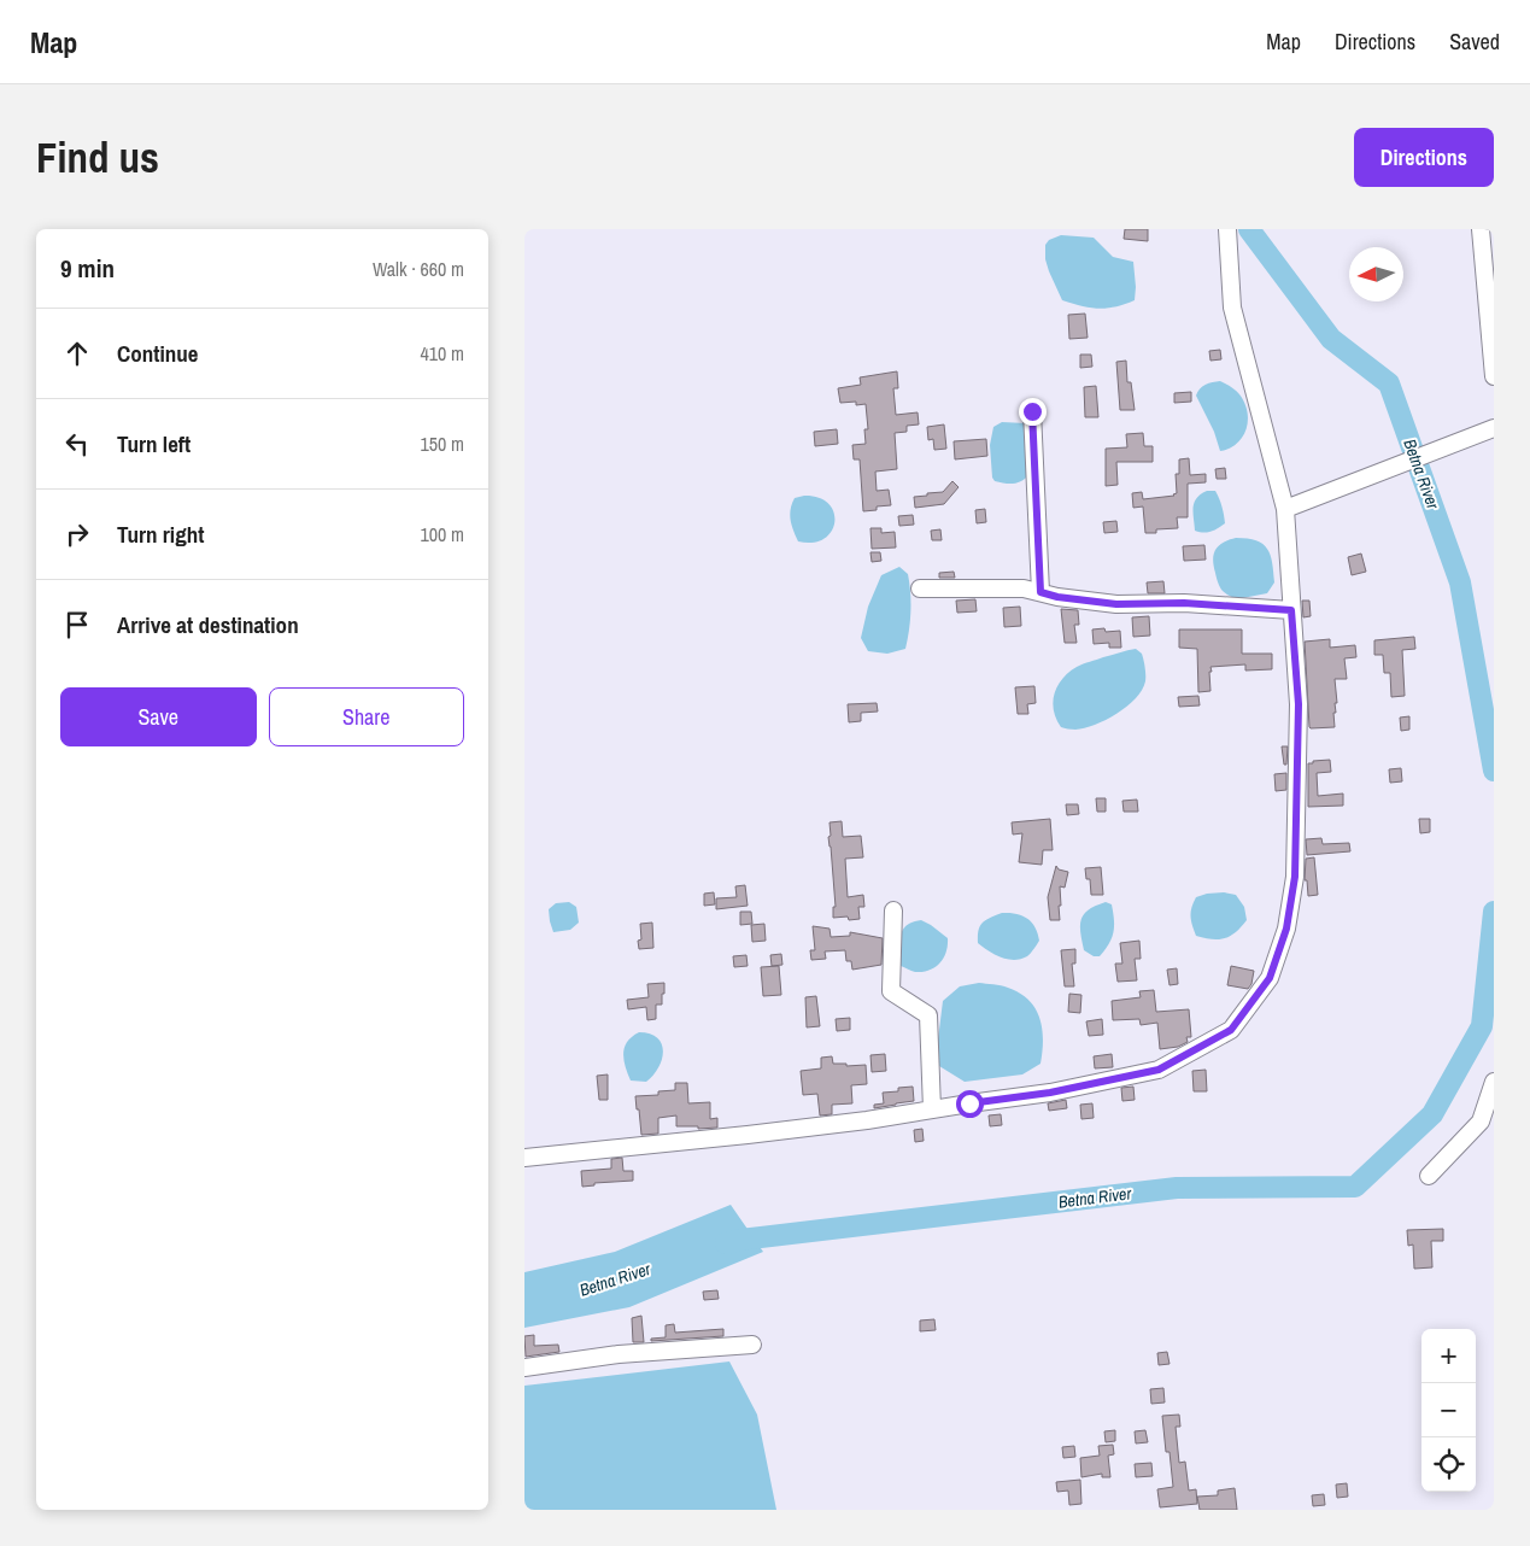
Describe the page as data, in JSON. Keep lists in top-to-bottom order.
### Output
{
  "water": ["Betna River"],
  "north": "left",
  "page": {
    "header": "Map",
    "nav": ["Map", "Directions", "Saved"],
    "buttons": [
      "Directions",
      ["Save", "Share"]
    ],
    "title": "Find us",
    "heading": ["9 min", "Walk · 660 m"],
    "list": [
      ["Continue", "410 m"],
      ["Turn left", "150 m"],
      ["Turn right", "100 m"],
      "Arrive at destination"
    ],
    "map_buttons": ["+", "−"]
  }
}
